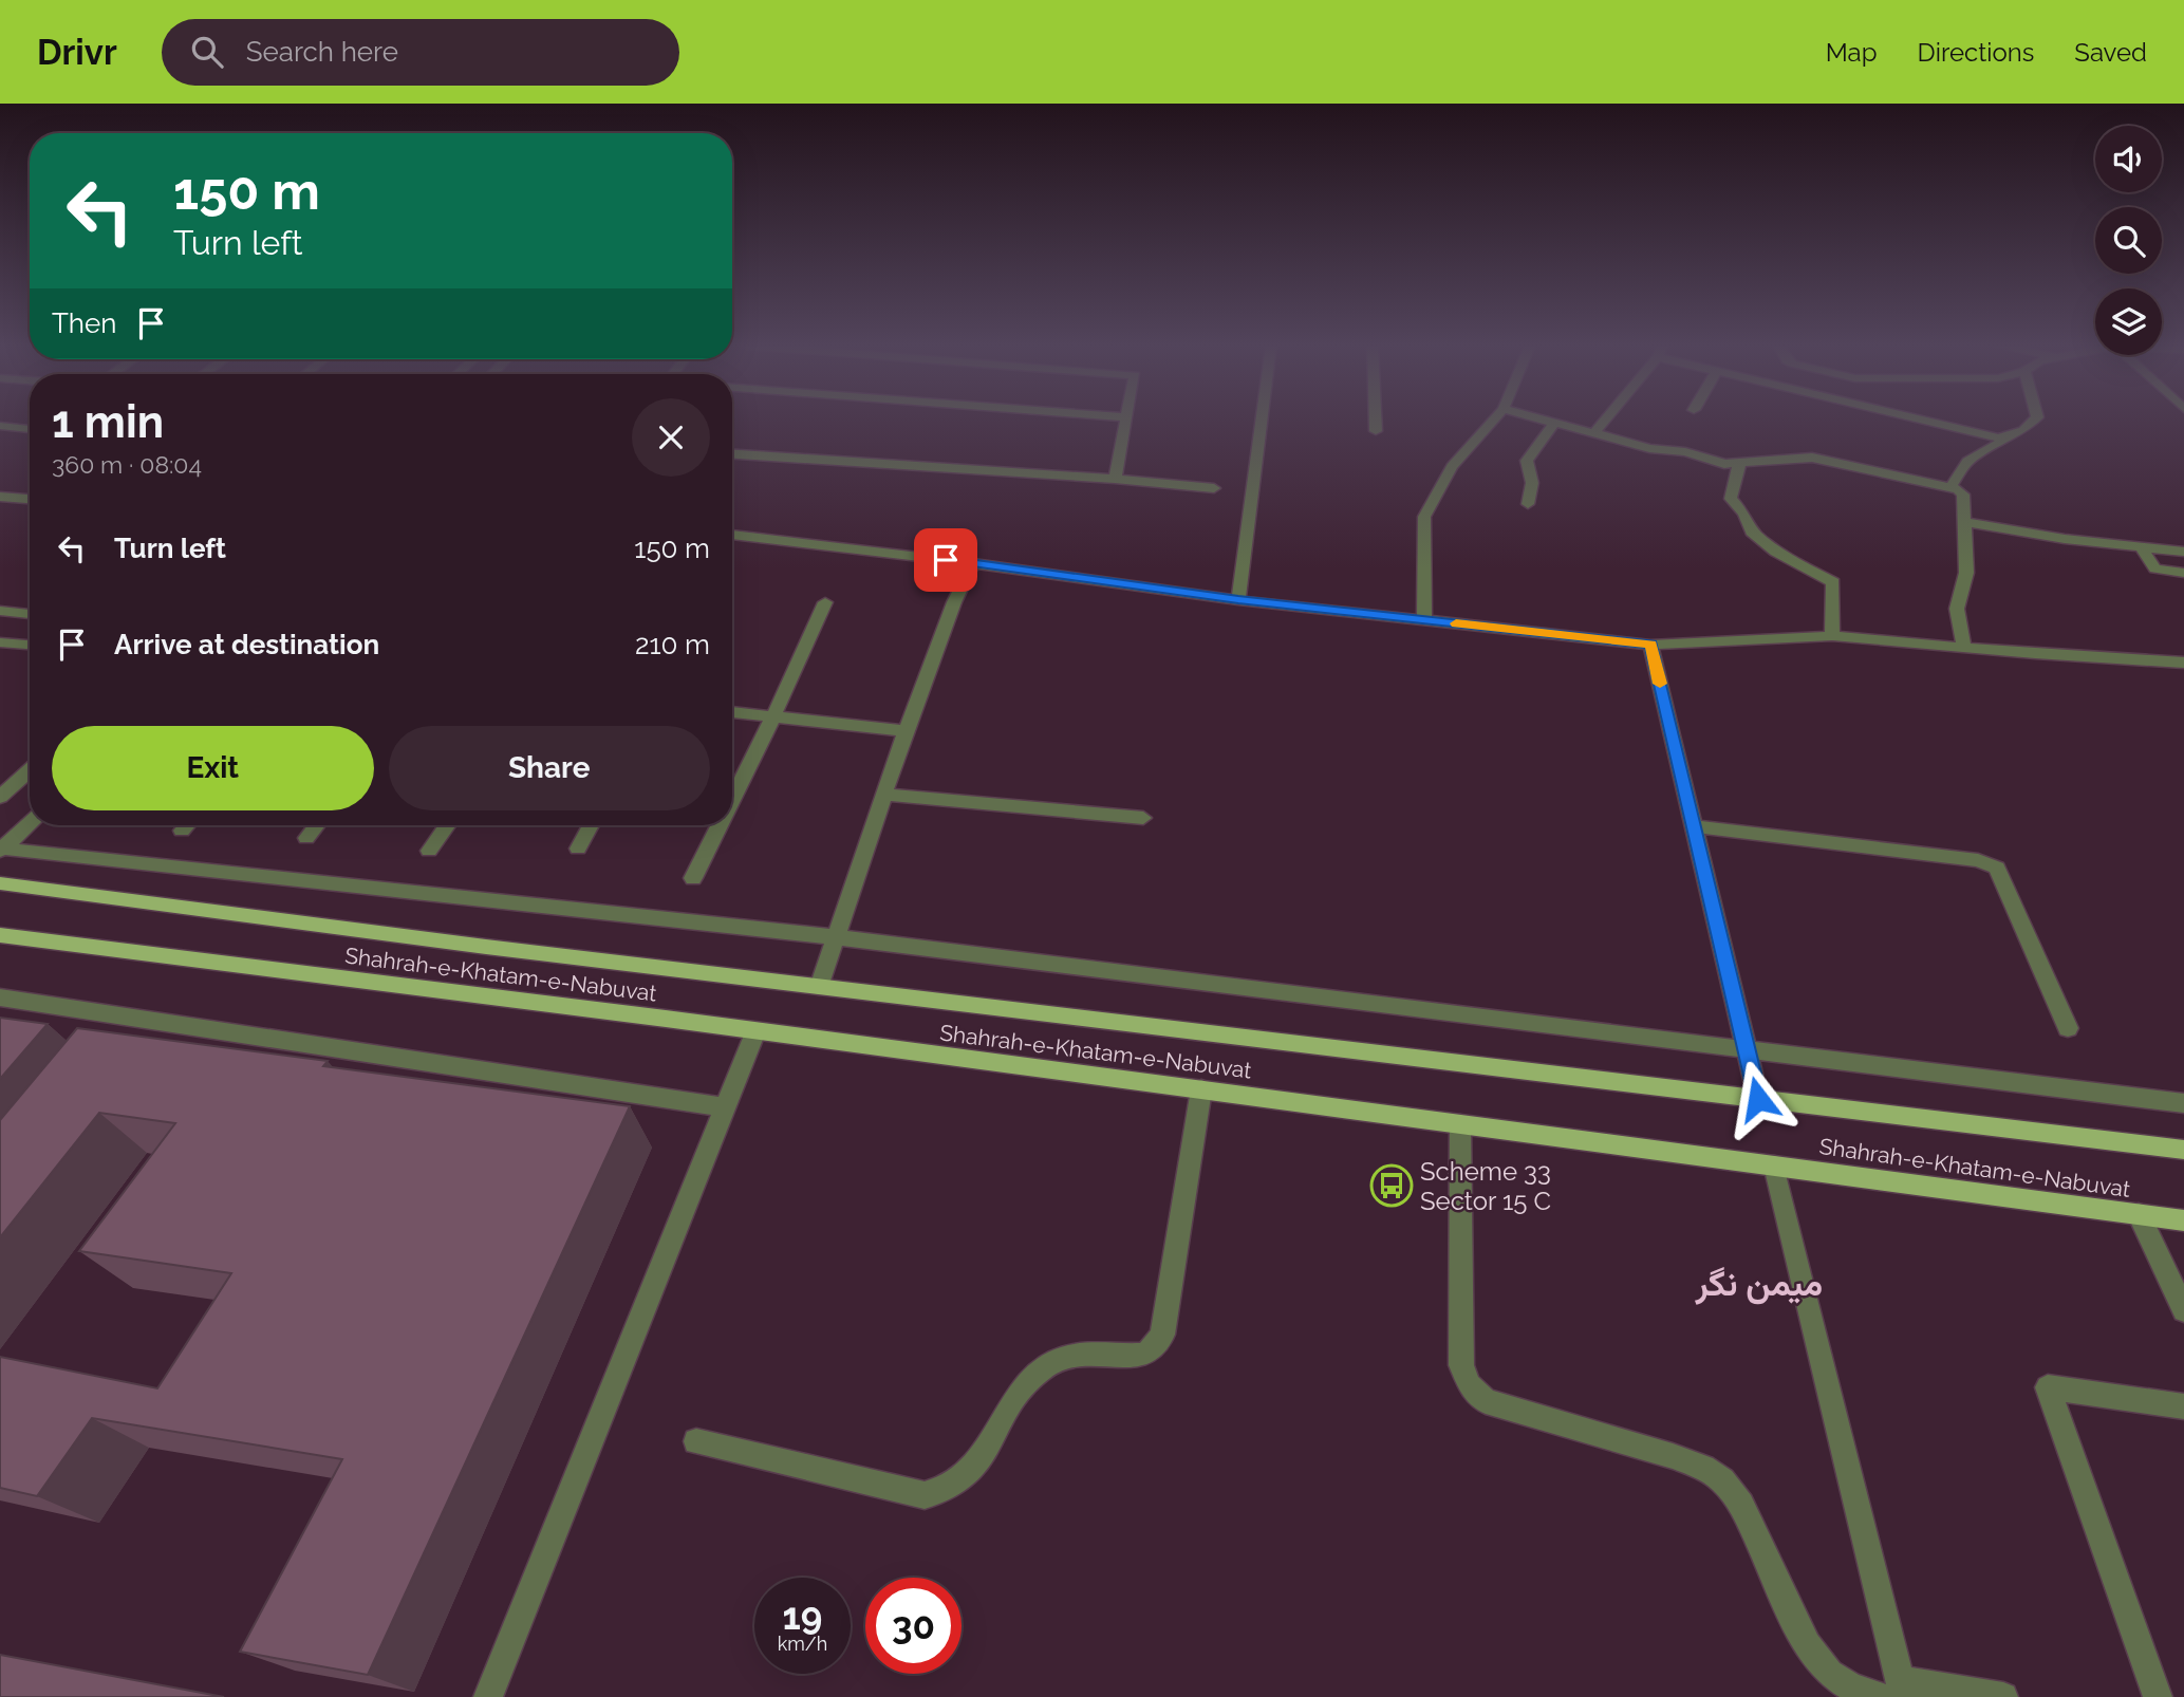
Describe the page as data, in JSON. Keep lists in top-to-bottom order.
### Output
{
  "streets": {
    "main road": ["Shahrah-e-Khatam-e-Nabuvat"]
  },
  "districts": ["میمن نگر"],
  "places": {
    "bus stop": ["Scheme 33 Sector 15 C"]
  },
  "page": {
    "header": "Drivr",
    "search": "Search here",
    "nav": ["Map", "Directions", "Saved"],
    "turn": ["150 m", "Turn left"],
    "then": "Then",
    "heading": ["1 min", "360 m · 08:04"],
    "list": [
      {
        "name": "Turn left",
        "value": "150 m"
      },
      {
        "name": "Arrive at destination",
        "value": "210 m"
      }
    ],
    "buttons": ["Exit", "Share"],
    "speed": "19 km/h",
    "limit": "30"
  }
}
